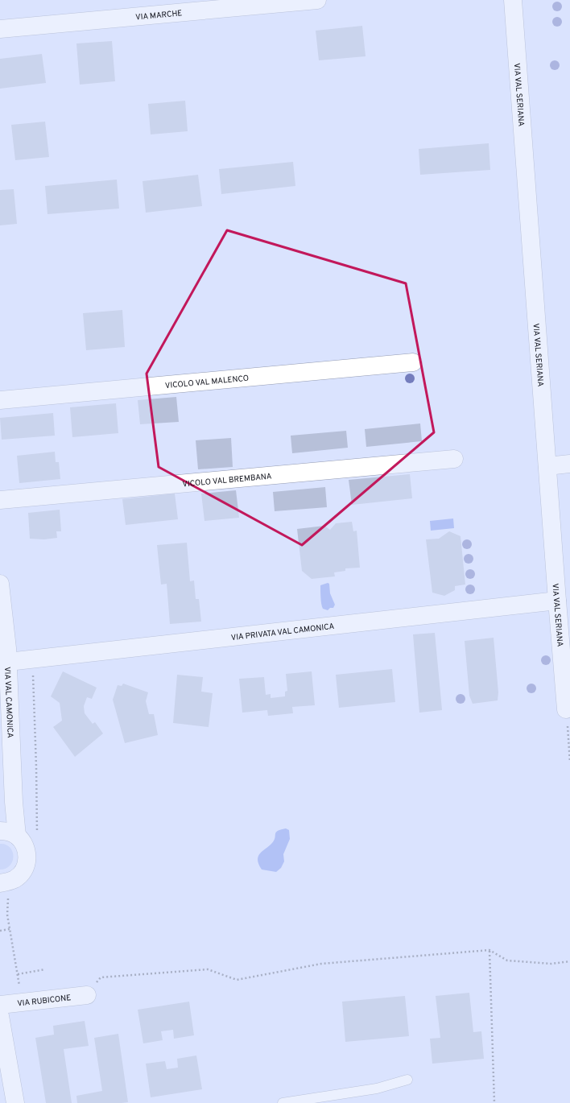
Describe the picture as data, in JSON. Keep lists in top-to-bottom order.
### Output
{
  "streets": {
    "street": [
      "VIA MARCHE",
      "VIA VAL SERIANA",
      "VICOLO VAL MALENCO",
      "VICOLO VAL BREMBANA",
      "VIA PRIVATA VAL CAMONICA",
      "VIA VAL CAMONICA",
      "VIA RUBICONE"
    ]
  },
  "crossings": [
    ["VIA VAL SERIANA", "VIA PRIVATA VAL CAMONICA"],
    ["VIA PRIVATA VAL CAMONICA", "VIA VAL CAMONICA"]
  ]
}
